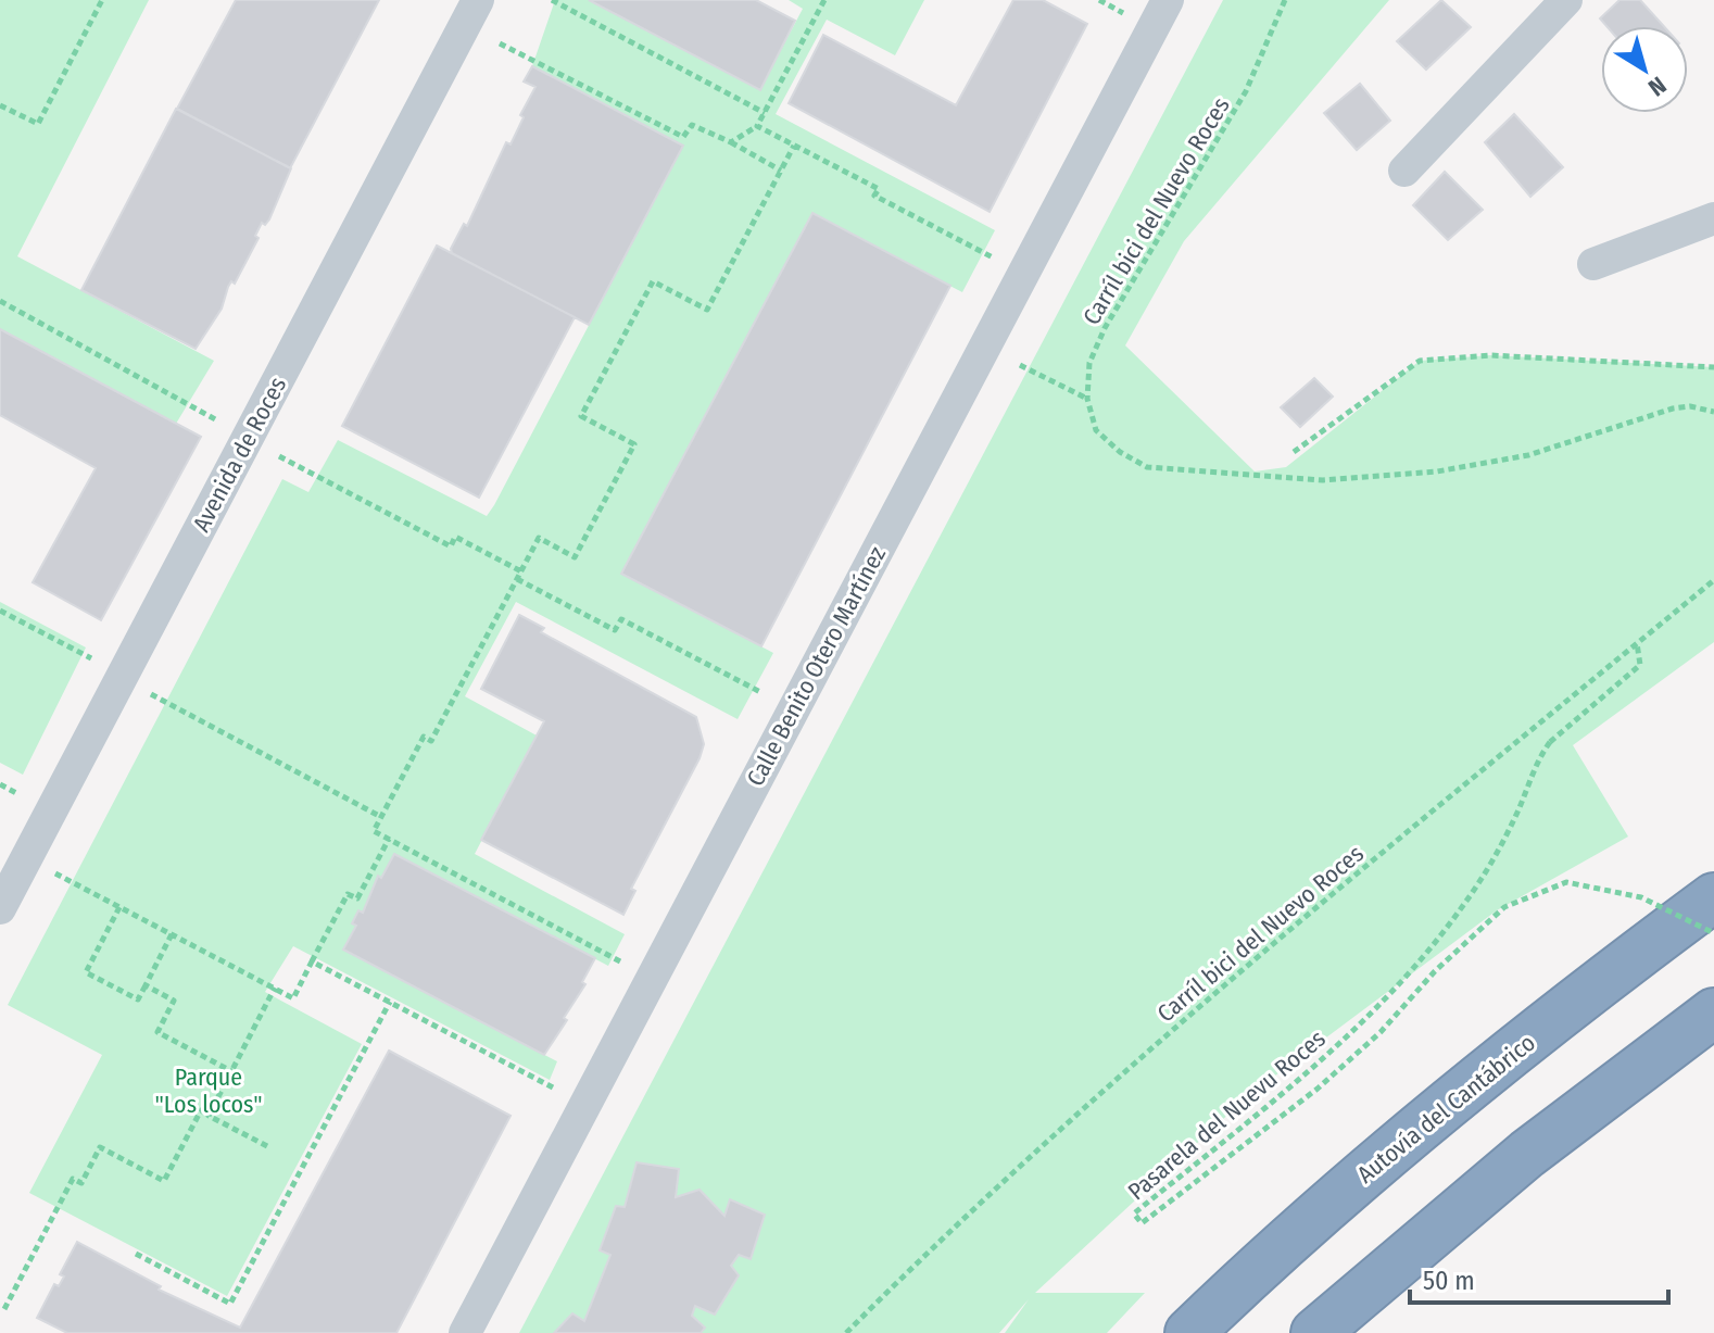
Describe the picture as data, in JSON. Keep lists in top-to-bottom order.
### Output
{
  "streets": {
    "highway": ["Autovía del Cantábrico"],
    "street": ["Avenida de Roces", "Calle Benito Otero Martínez"],
    "path": ["Carríl bici del Nuevo Roces", "Pasarela del Nuevu Roces"]
  },
  "crossings": [
    ["Carríl bici del Nuevo Roces", "Pasarela del Nuevu Roces"]
  ],
  "parks": ["Parque \"Los locos\""],
  "scale_bar": "50 m",
  "north": "bottom right"
}
